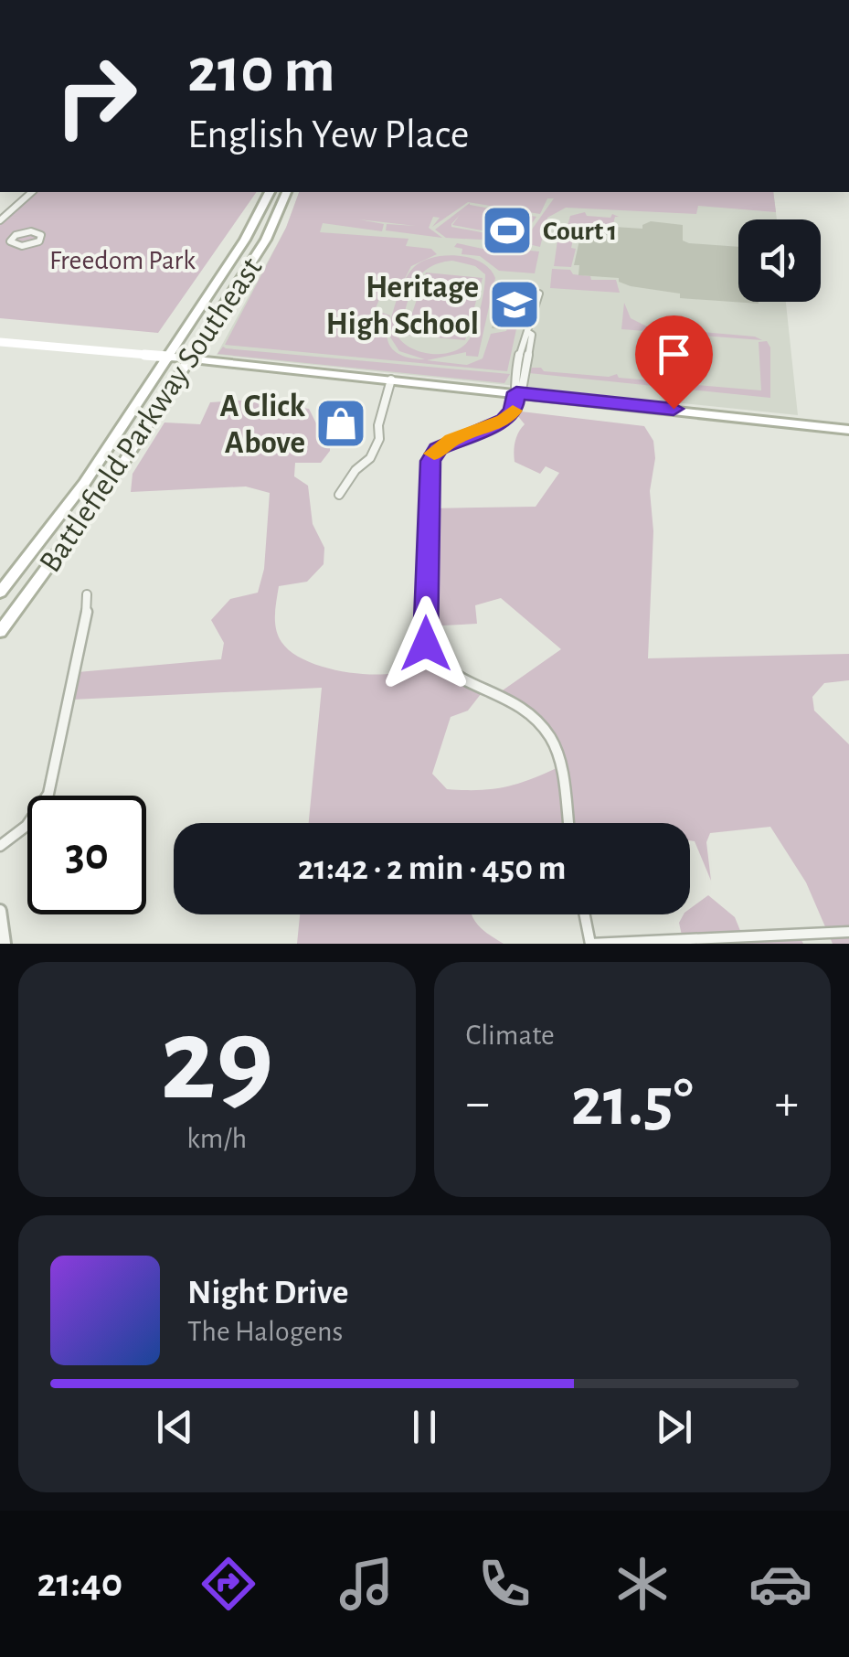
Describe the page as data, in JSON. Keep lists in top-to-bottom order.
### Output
{
  "streets": {
    "main road": ["Battlefield Parkway Southeast"]
  },
  "parks": ["Freedom Park"],
  "places": {
    "sports": ["Court 1"],
    "school or university": ["Heritage High School"],
    "shop": ["A Click Above"]
  },
  "page": {
    "turn": ["210 m", "English Yew Place"],
    "limit": "30",
    "trip": "21:42 · 2 min · 450 m",
    "tile": [
      ["29", "km/h"],
      "Climate"
    ],
    "heat": ["−", "21.5°", "+"],
    "song": ["Night Drive", "The Halogens"],
    "tabs": "21:40"
  }
}
